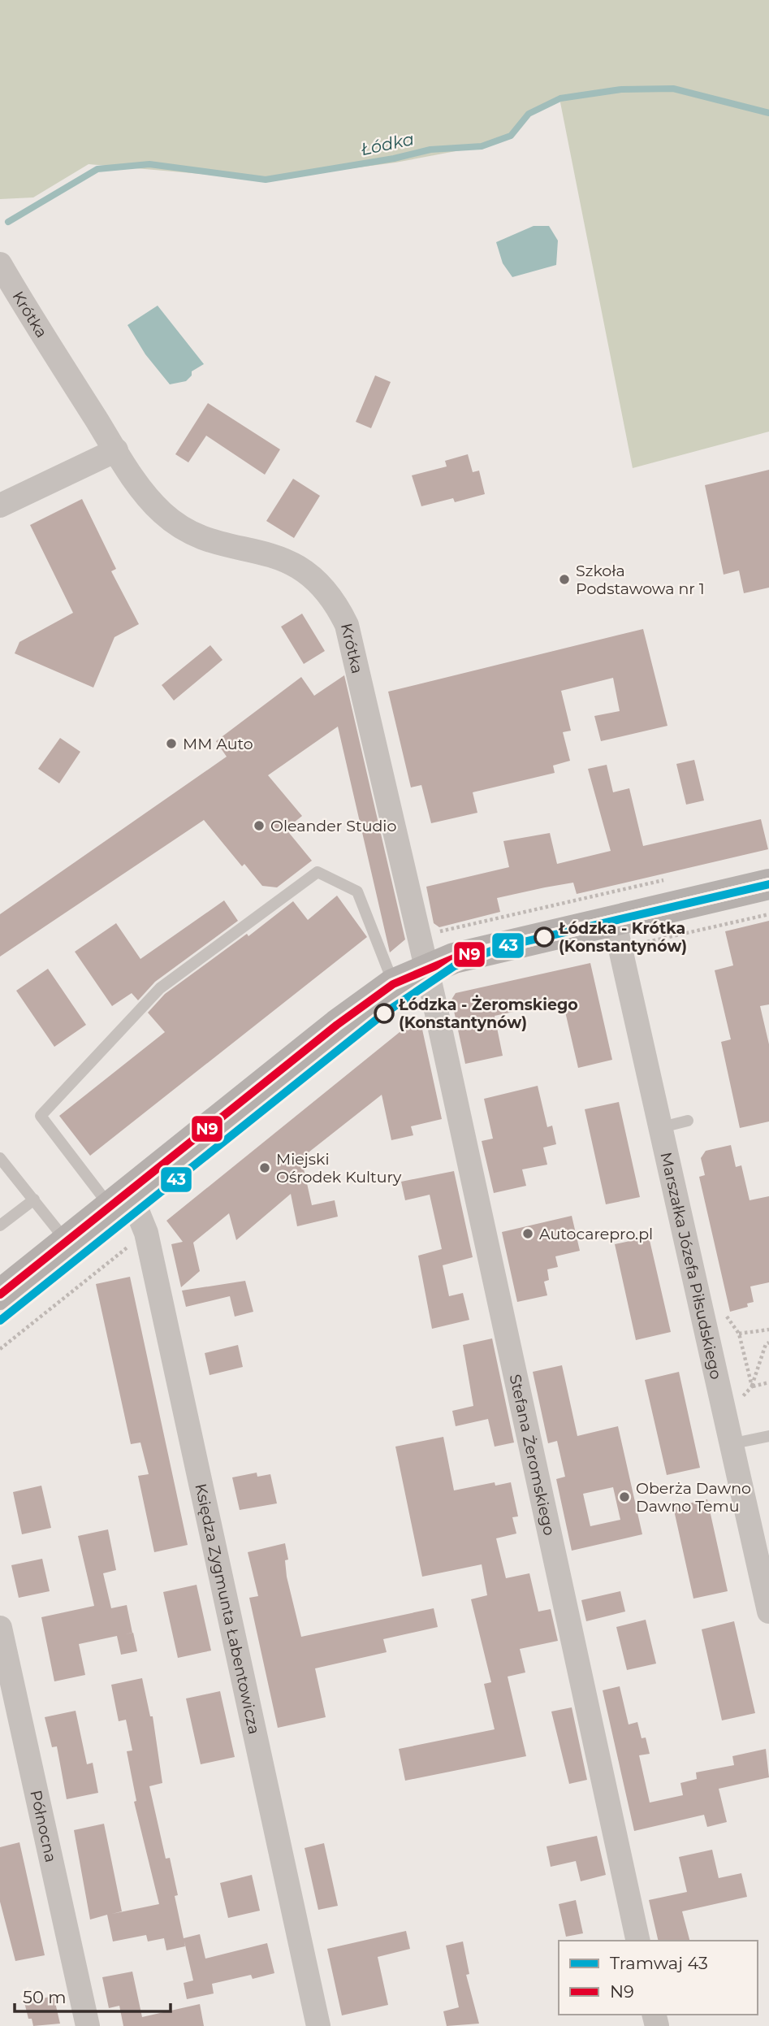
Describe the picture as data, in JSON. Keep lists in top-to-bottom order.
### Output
{
  "streets": {
    "street": [
      "Krótka",
      "Marszałka Józefa Piłsudskiego",
      "Stefana Żeromskiego",
      "Księdza Zygmunta Łabentowicza",
      "Północna"
    ]
  },
  "crossings": [
    ["Krótka", "Stefana Żeromskiego"]
  ],
  "water": ["Łódka"],
  "places": [
    "Szkoła Podstawowa nr 1",
    "MM Auto",
    "Oleander Studio",
    "Łódzka - Krótka (Konstantynów)",
    "Łódzka - Żeromskiego (Konstantynów)",
    "Miejski Ośrodek Kultury",
    "Autocarepro.pl",
    "Oberża Dawno Dawno Temu"
  ],
  "lines": ["tram line 43", "transit line N9"],
  "legend": ["Tramwaj 43", "N9"],
  "scale_bar": "50 m"
}
